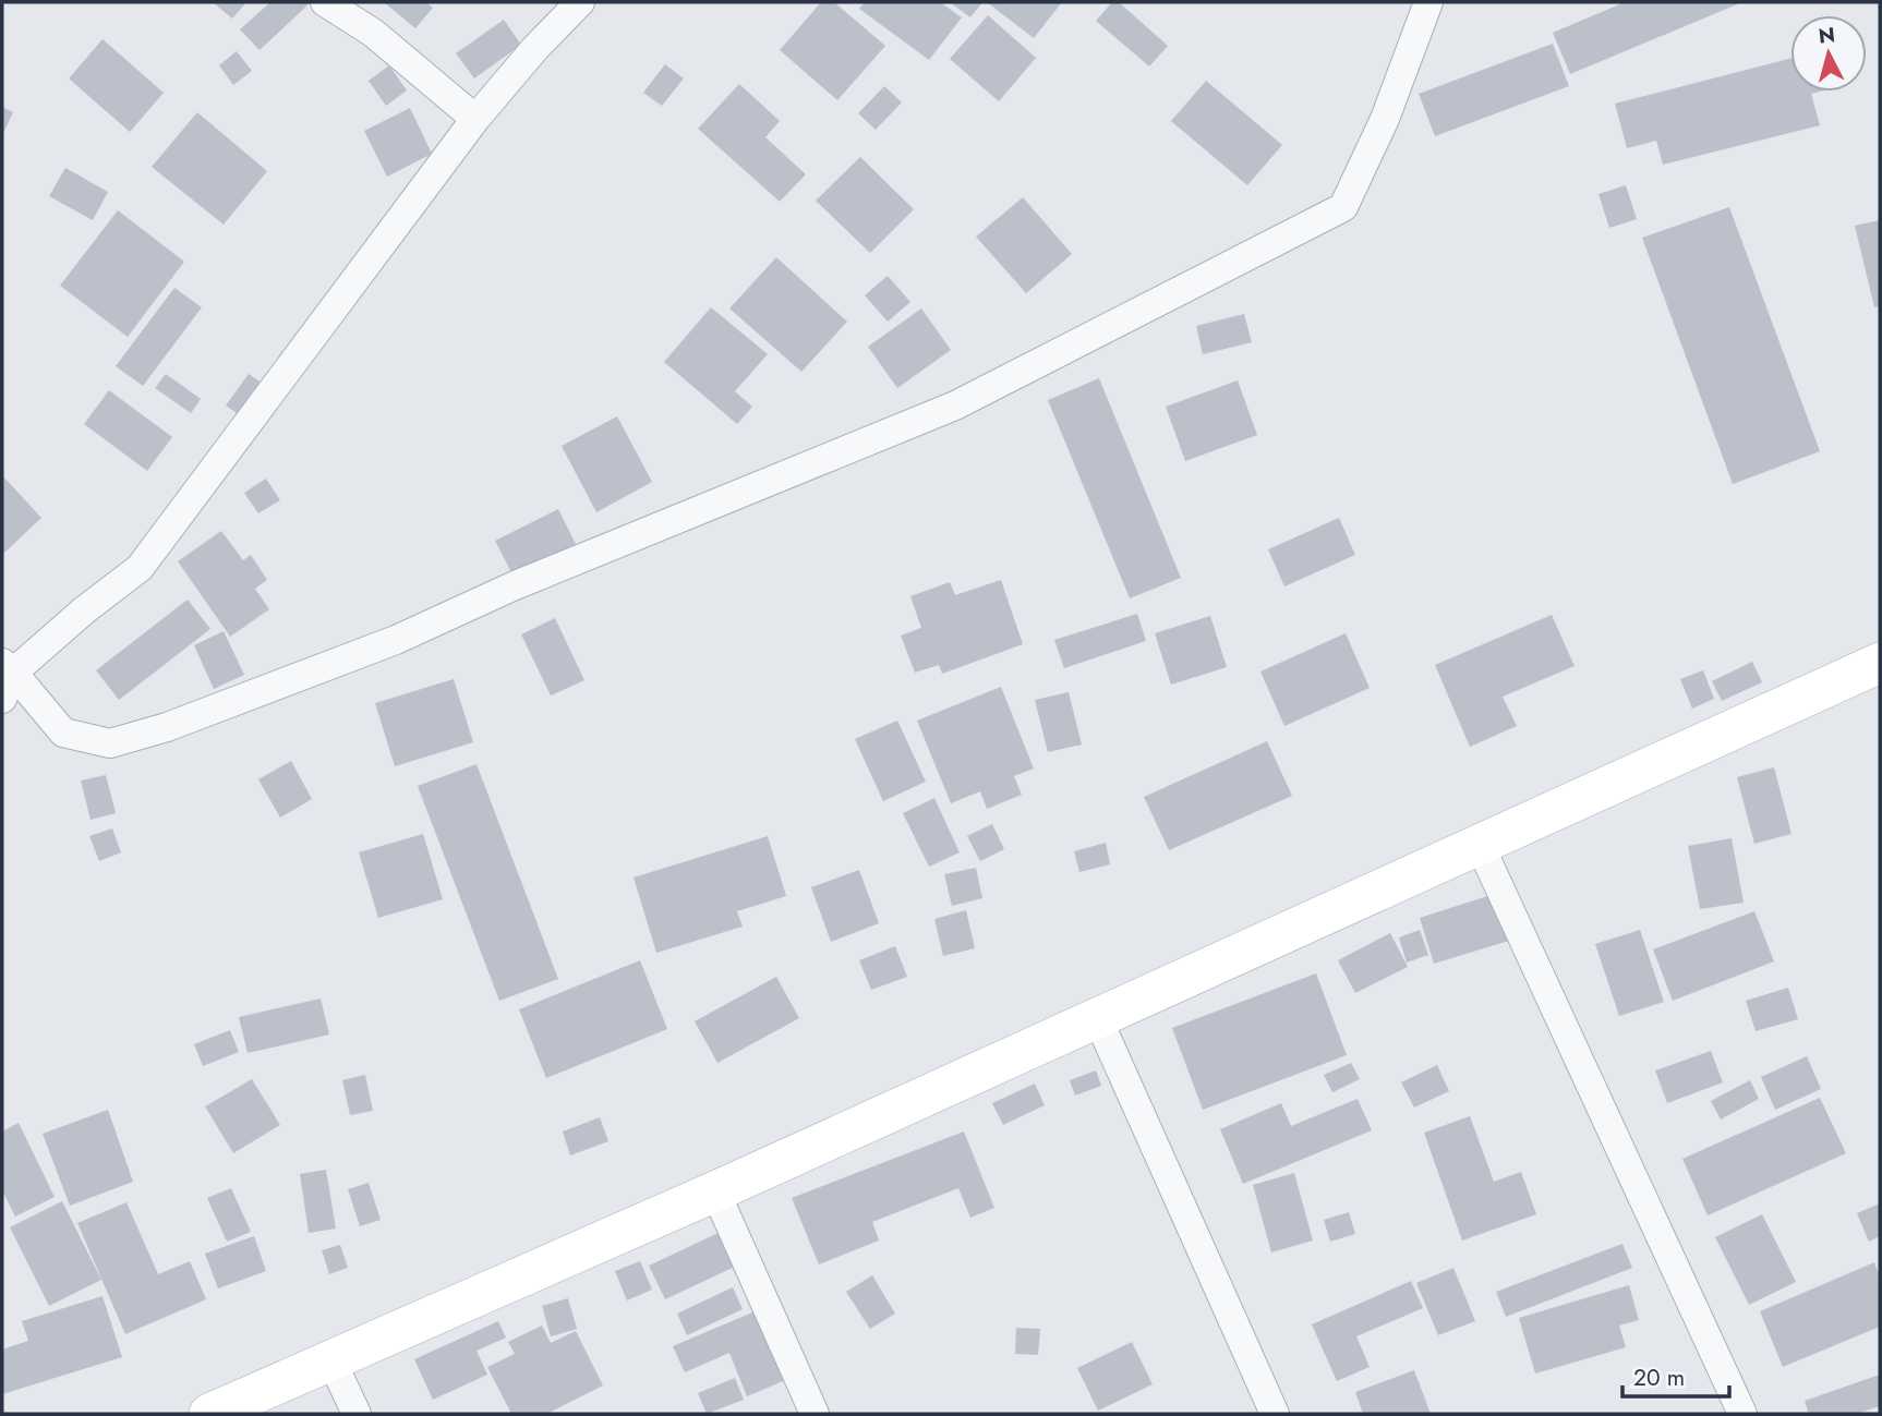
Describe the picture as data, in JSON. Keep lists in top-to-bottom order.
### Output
{
  "scale_bar": "20 m",
  "north": "top"
}
